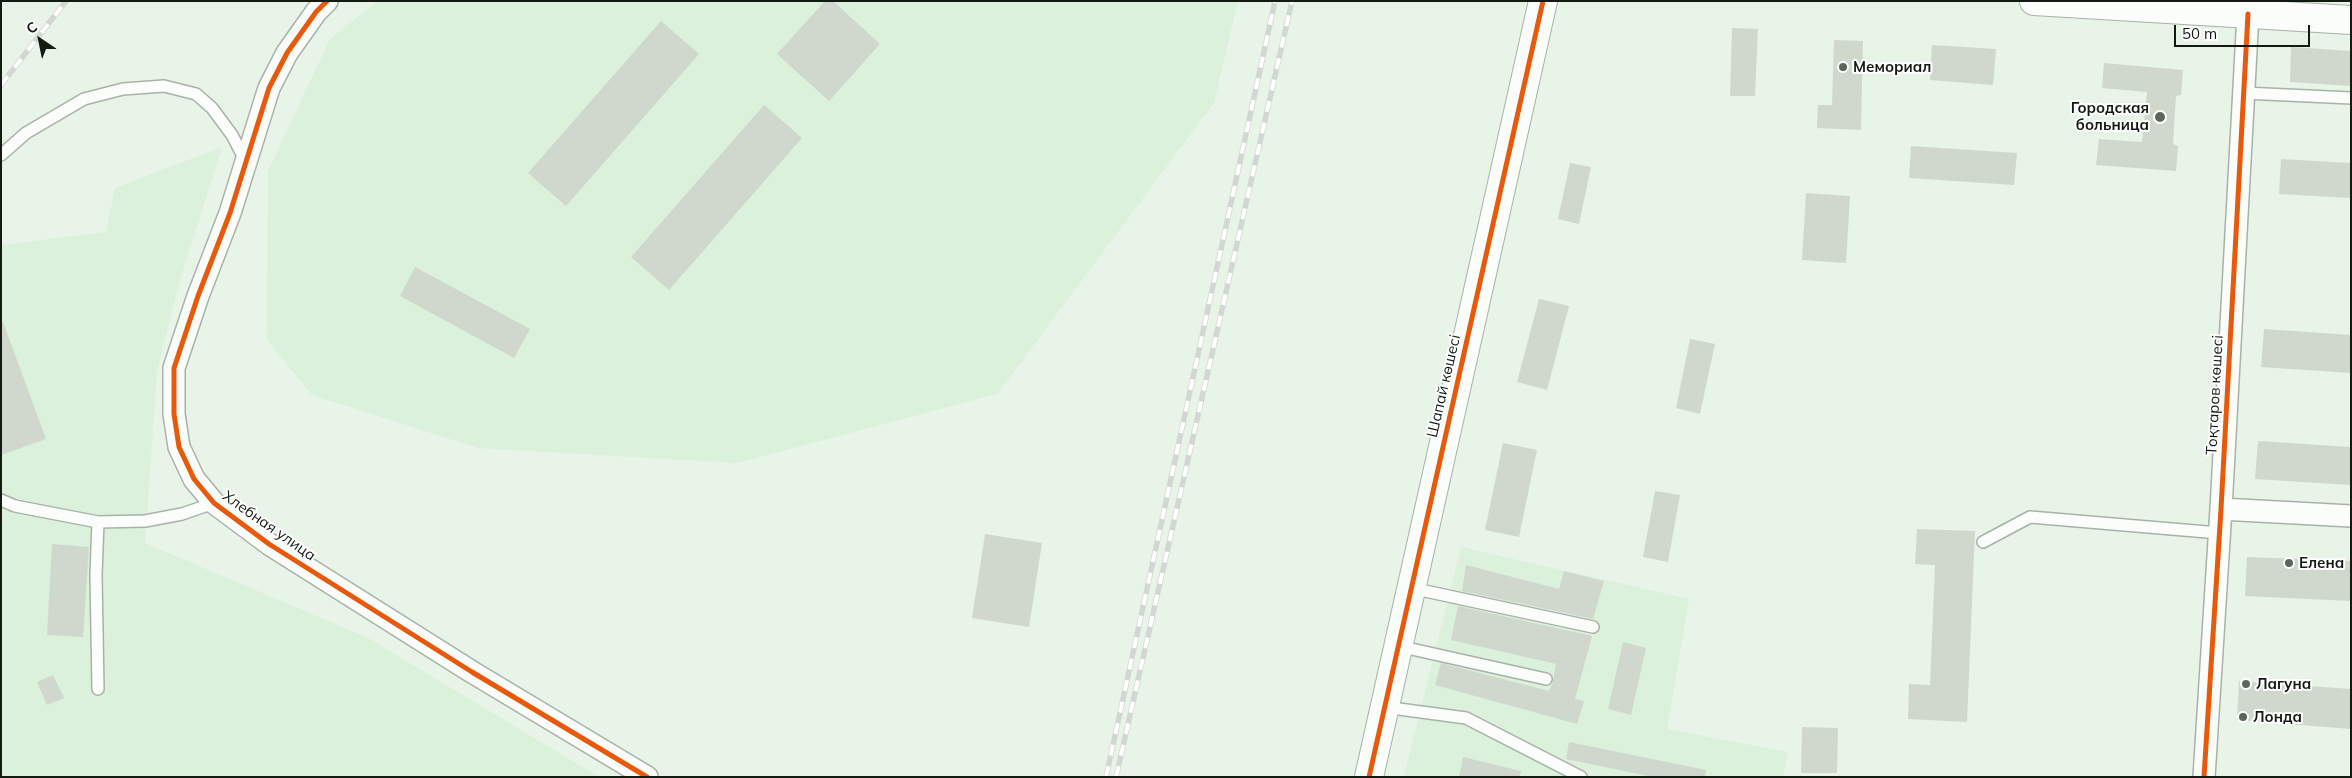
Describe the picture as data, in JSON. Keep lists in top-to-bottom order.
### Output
{
  "streets": {
    "street": ["Шапай көшесі", "Тоқтаров көшесі", "Хлебная улица"]
  },
  "places": [
    "Мемориал",
    "Городская больница",
    "Елена",
    "Лагуна",
    "Лонда"
  ],
  "scale_bar": "50 m",
  "north": "top left"
}
